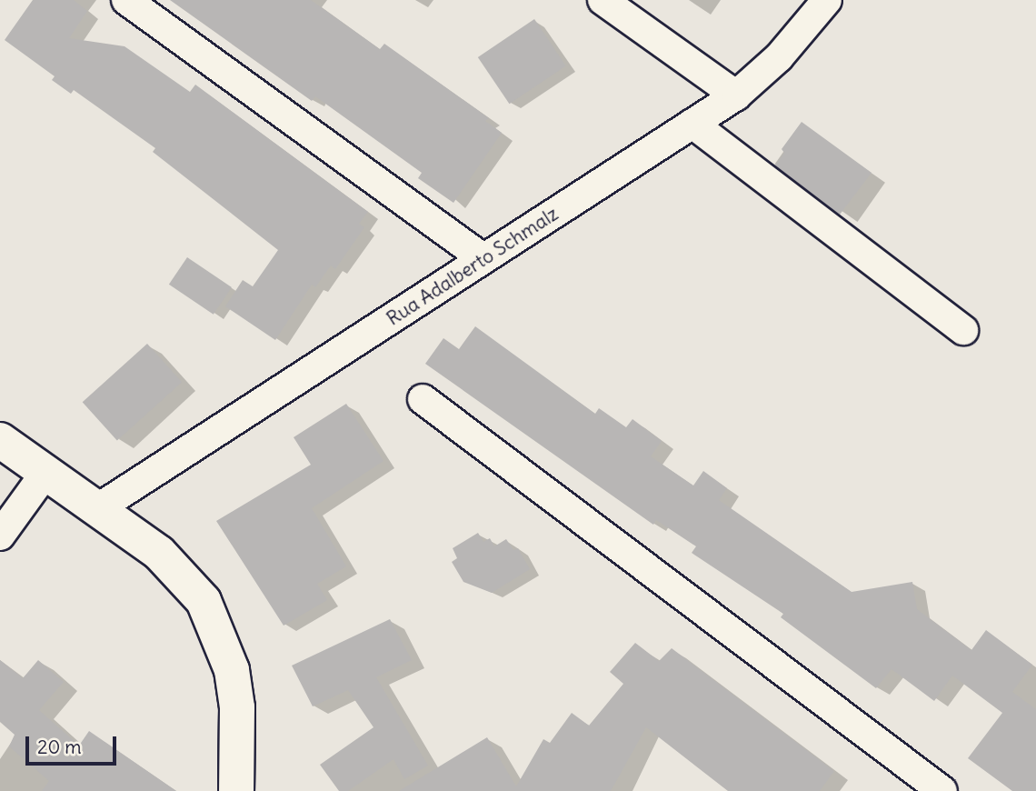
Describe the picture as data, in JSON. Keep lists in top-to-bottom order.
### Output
{
  "streets": {
    "street": ["Rua Adalberto Schmalz"]
  },
  "scale_bar": "20 m"
}
